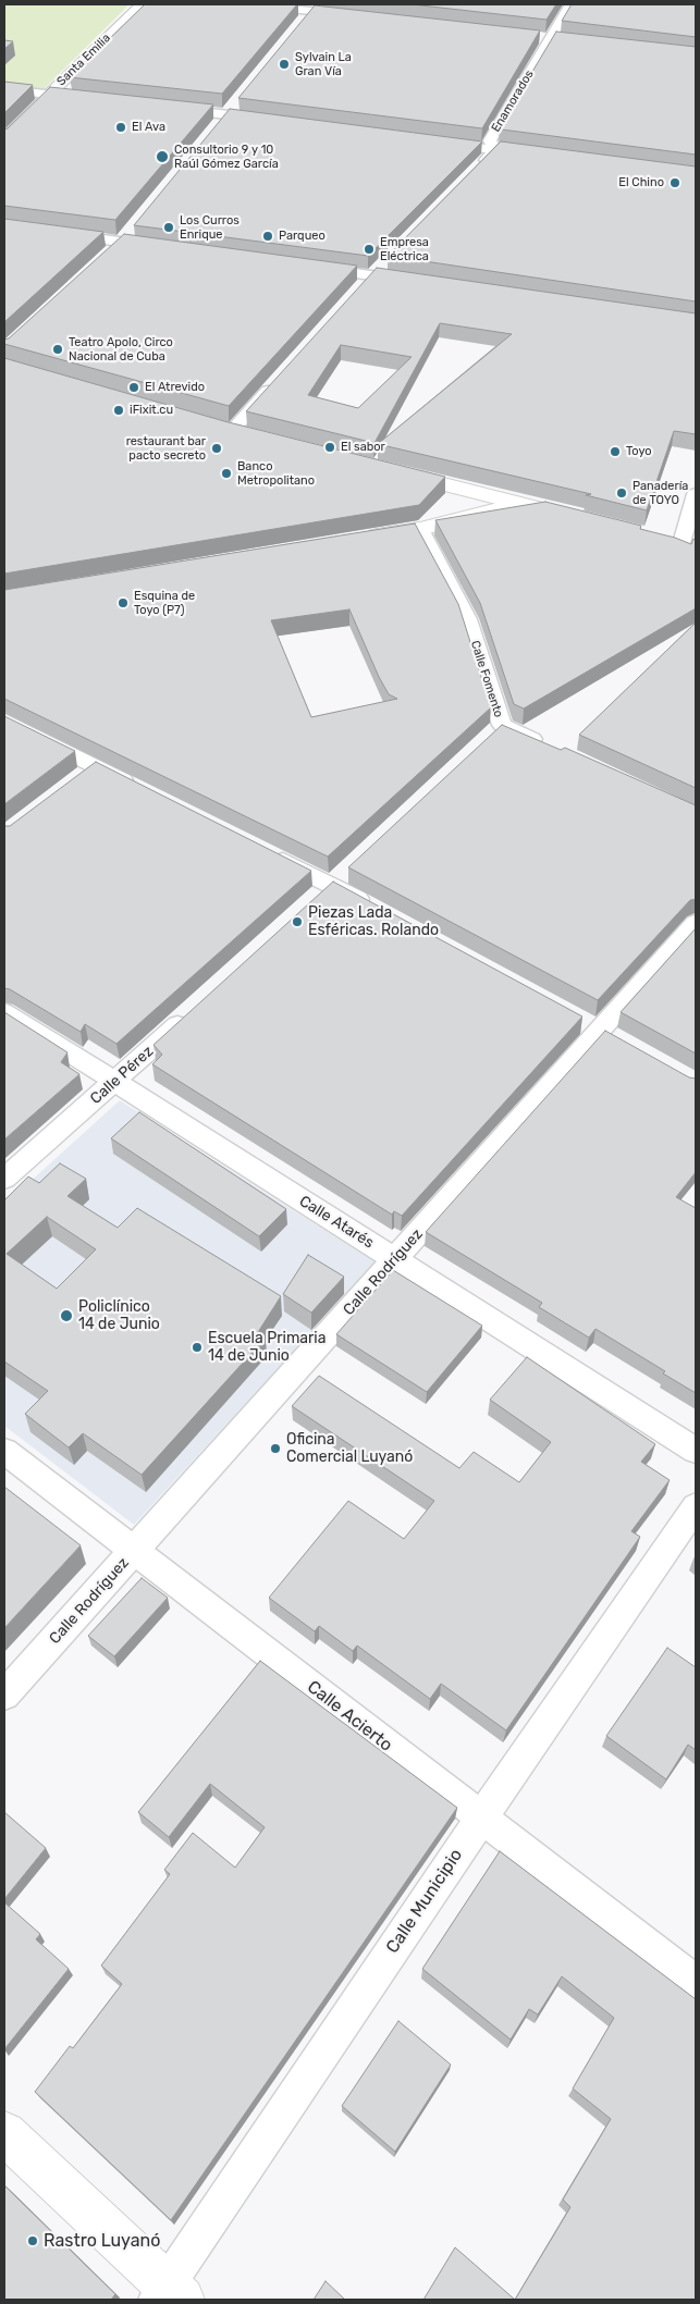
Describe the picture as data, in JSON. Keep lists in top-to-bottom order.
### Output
{
  "streets": {
    "street": [
      "Santa Emilia",
      "Enamorados",
      "Calle Fomento",
      "Calle Pérez",
      "Calle Atarés",
      "Calle Rodríguez",
      "Calle Acierto",
      "Calle Municipio"
    ]
  },
  "crossings": [
    ["Calle Pérez", "Calle Atarés"],
    ["Calle Atarés", "Calle Rodríguez"],
    ["Calle Rodríguez", "Calle Acierto"],
    ["Calle Acierto", "Calle Municipio"]
  ],
  "places": [
    "Sylvain La Gran Vía",
    "El Ava",
    "Consultorio 9 y 10 Raúl Gómez García",
    "El Chino",
    "Los Curros Enrique",
    "Parqueo",
    "Empresa Eléctrica",
    "Teatro Apolo, Circo Nacional de Cuba",
    "El Atrevido",
    "iFixit.cu",
    "El sabor",
    "restaurant bar pacto secreto",
    "Toyo",
    "Banco Metropolitano",
    "Panadería de TOYO",
    "Esquina de Toyo (P7)",
    "Piezas Lada Esféricas. Rolando",
    "Policlínico 14 de Junio",
    "Escuela Primaria 14 de Junio",
    "Oficina Comercial Luyanó",
    "Rastro Luyanó"
  ]
}
